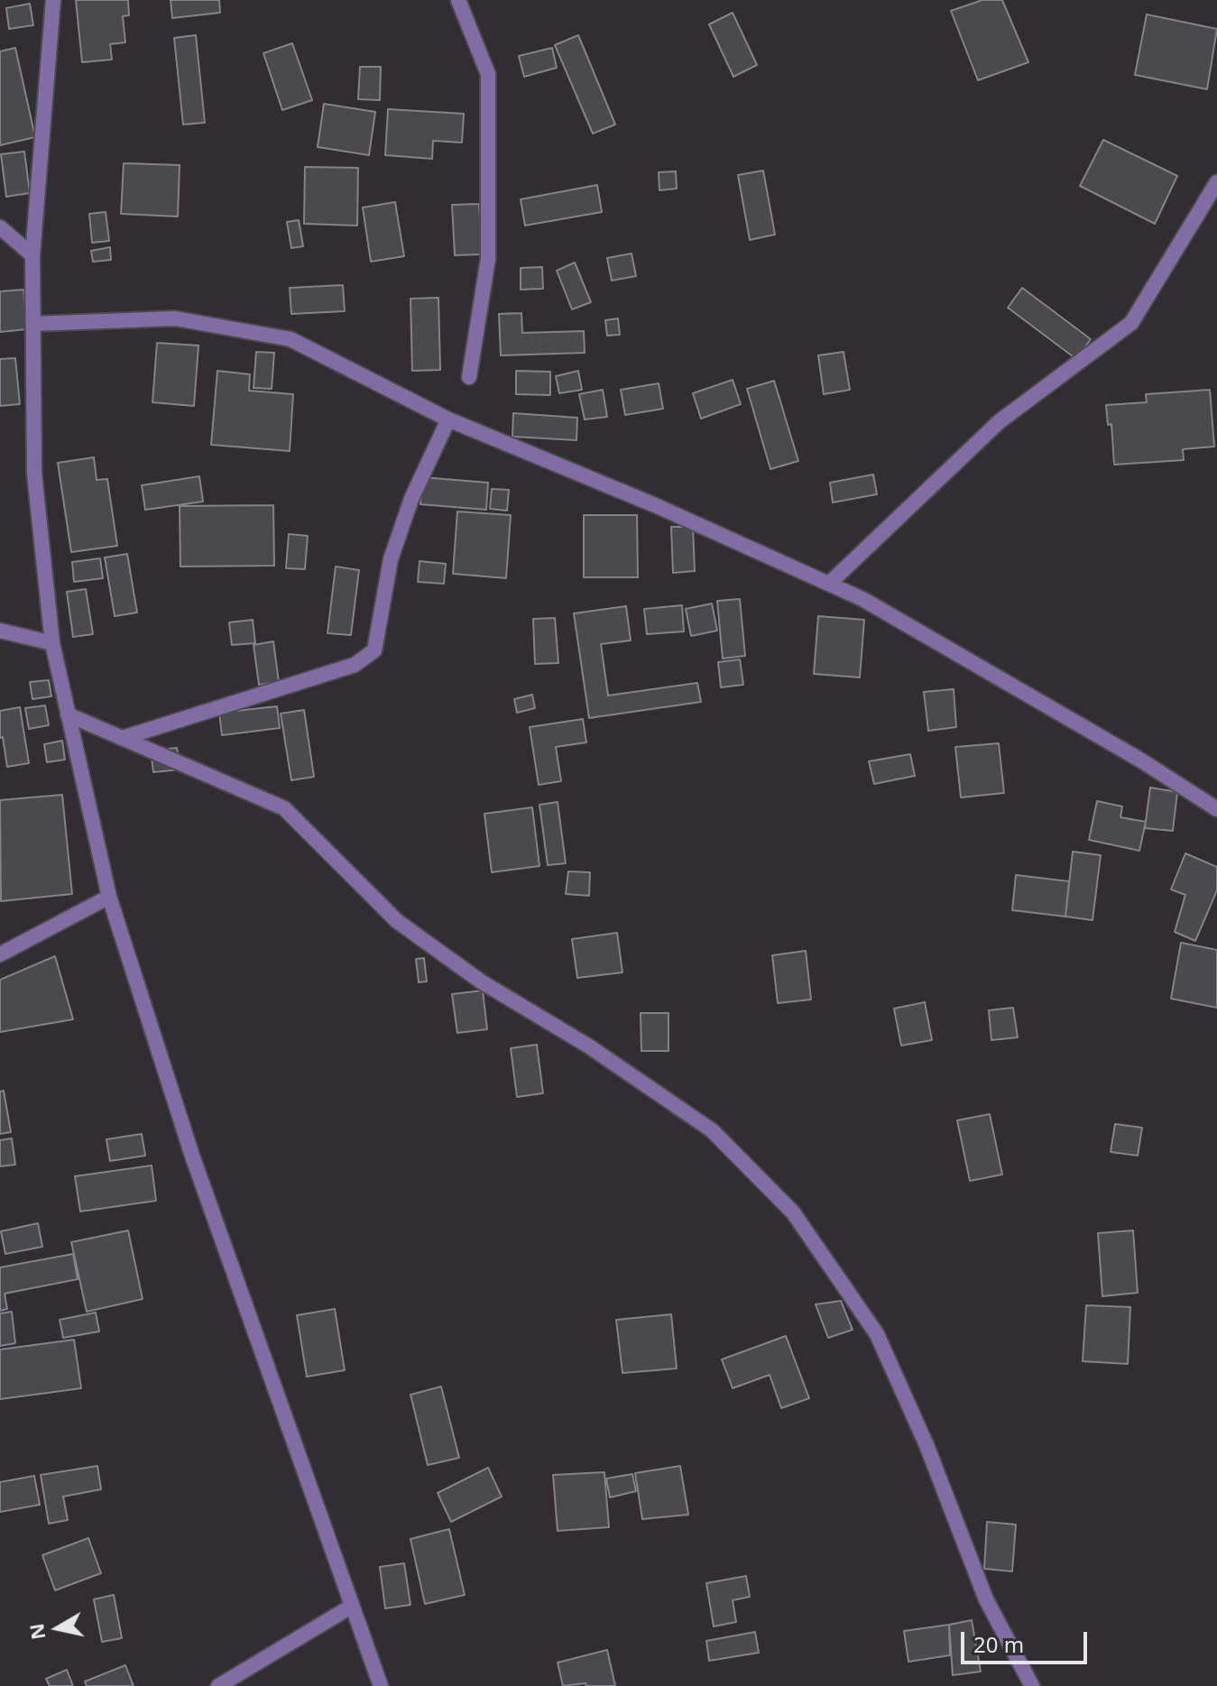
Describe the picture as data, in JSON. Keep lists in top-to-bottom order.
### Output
{
  "scale_bar": "20 m",
  "north": "left"
}
